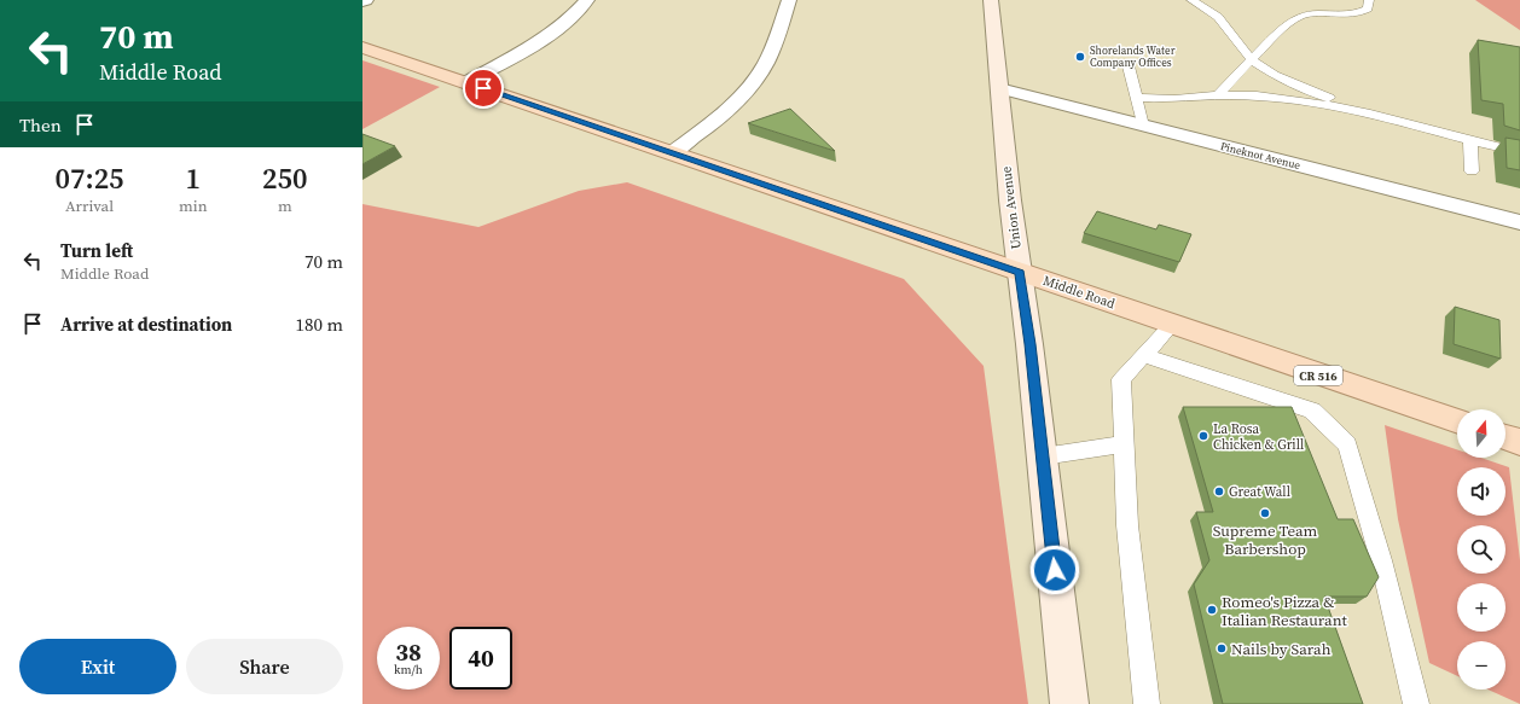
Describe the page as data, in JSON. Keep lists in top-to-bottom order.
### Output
{
  "streets": {
    "main road": ["Middle Road", "CR 516"],
    "street": ["Pineknot Avenue", "Union Avenue"]
  },
  "crossings": [
    ["Pineknot Avenue", "Union Avenue"],
    ["Union Avenue", "Middle Road"]
  ],
  "places": [
    "Shorelands Water Company Offices",
    "La Rosa Chicken & Grill",
    "Great Wall",
    "Supreme Team Barbershop",
    "Romeo's Pizza & Italian Restaurant",
    "Nails by Sarah"
  ],
  "north": "top",
  "page": {
    "turn": ["70 m", "Middle Road"],
    "then": "Then",
    "eta": [
      "07:25",
      "Arrival",
      "1",
      "min",
      "250",
      "m"
    ],
    "list": [
      {
        "name": "Turn left",
        "note": "Middle Road",
        "value": "70 m"
      },
      {
        "name": "Arrive at destination",
        "value": "180 m"
      }
    ],
    "map_buttons": ["+", "−"],
    "speed": "38 km/h",
    "limit": "40",
    "buttons": ["Exit", "Share"]
  }
}
